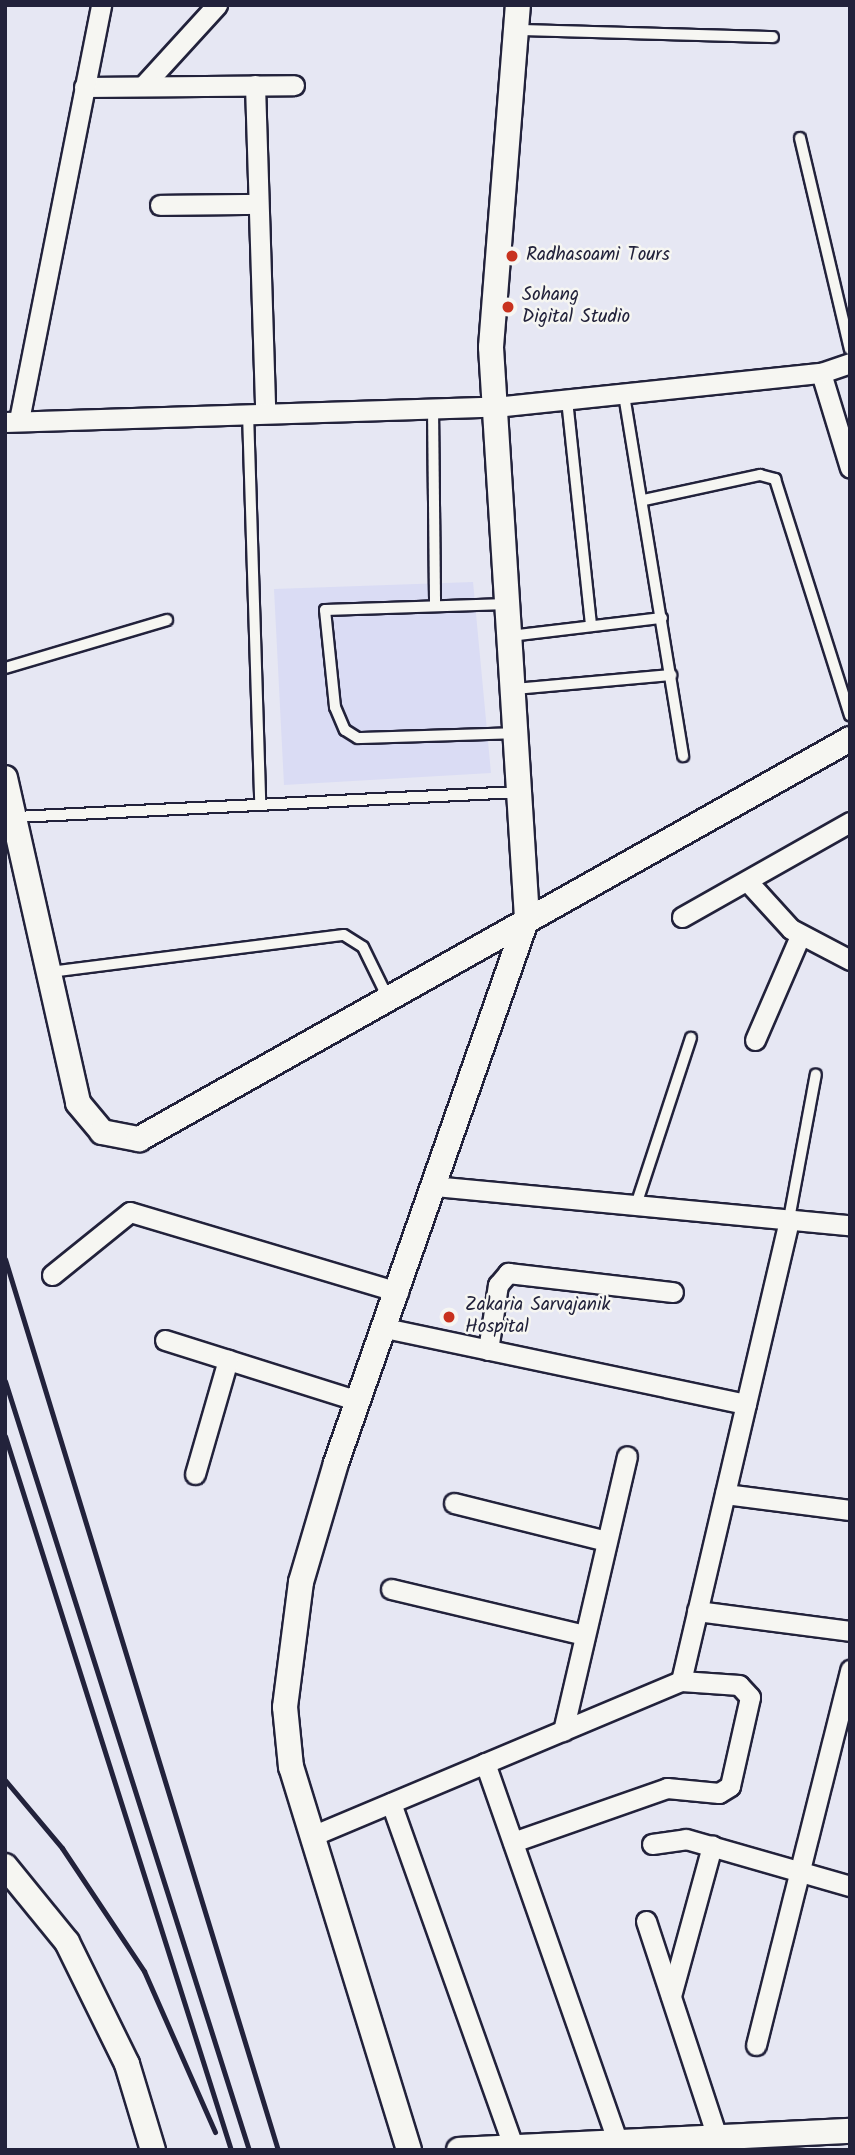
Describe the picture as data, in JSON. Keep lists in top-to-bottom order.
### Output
{
  "places": ["Radhasoami Tours", "Sohang Digital Studio", "Zakaria Sarvajanik Hospital"]
}
